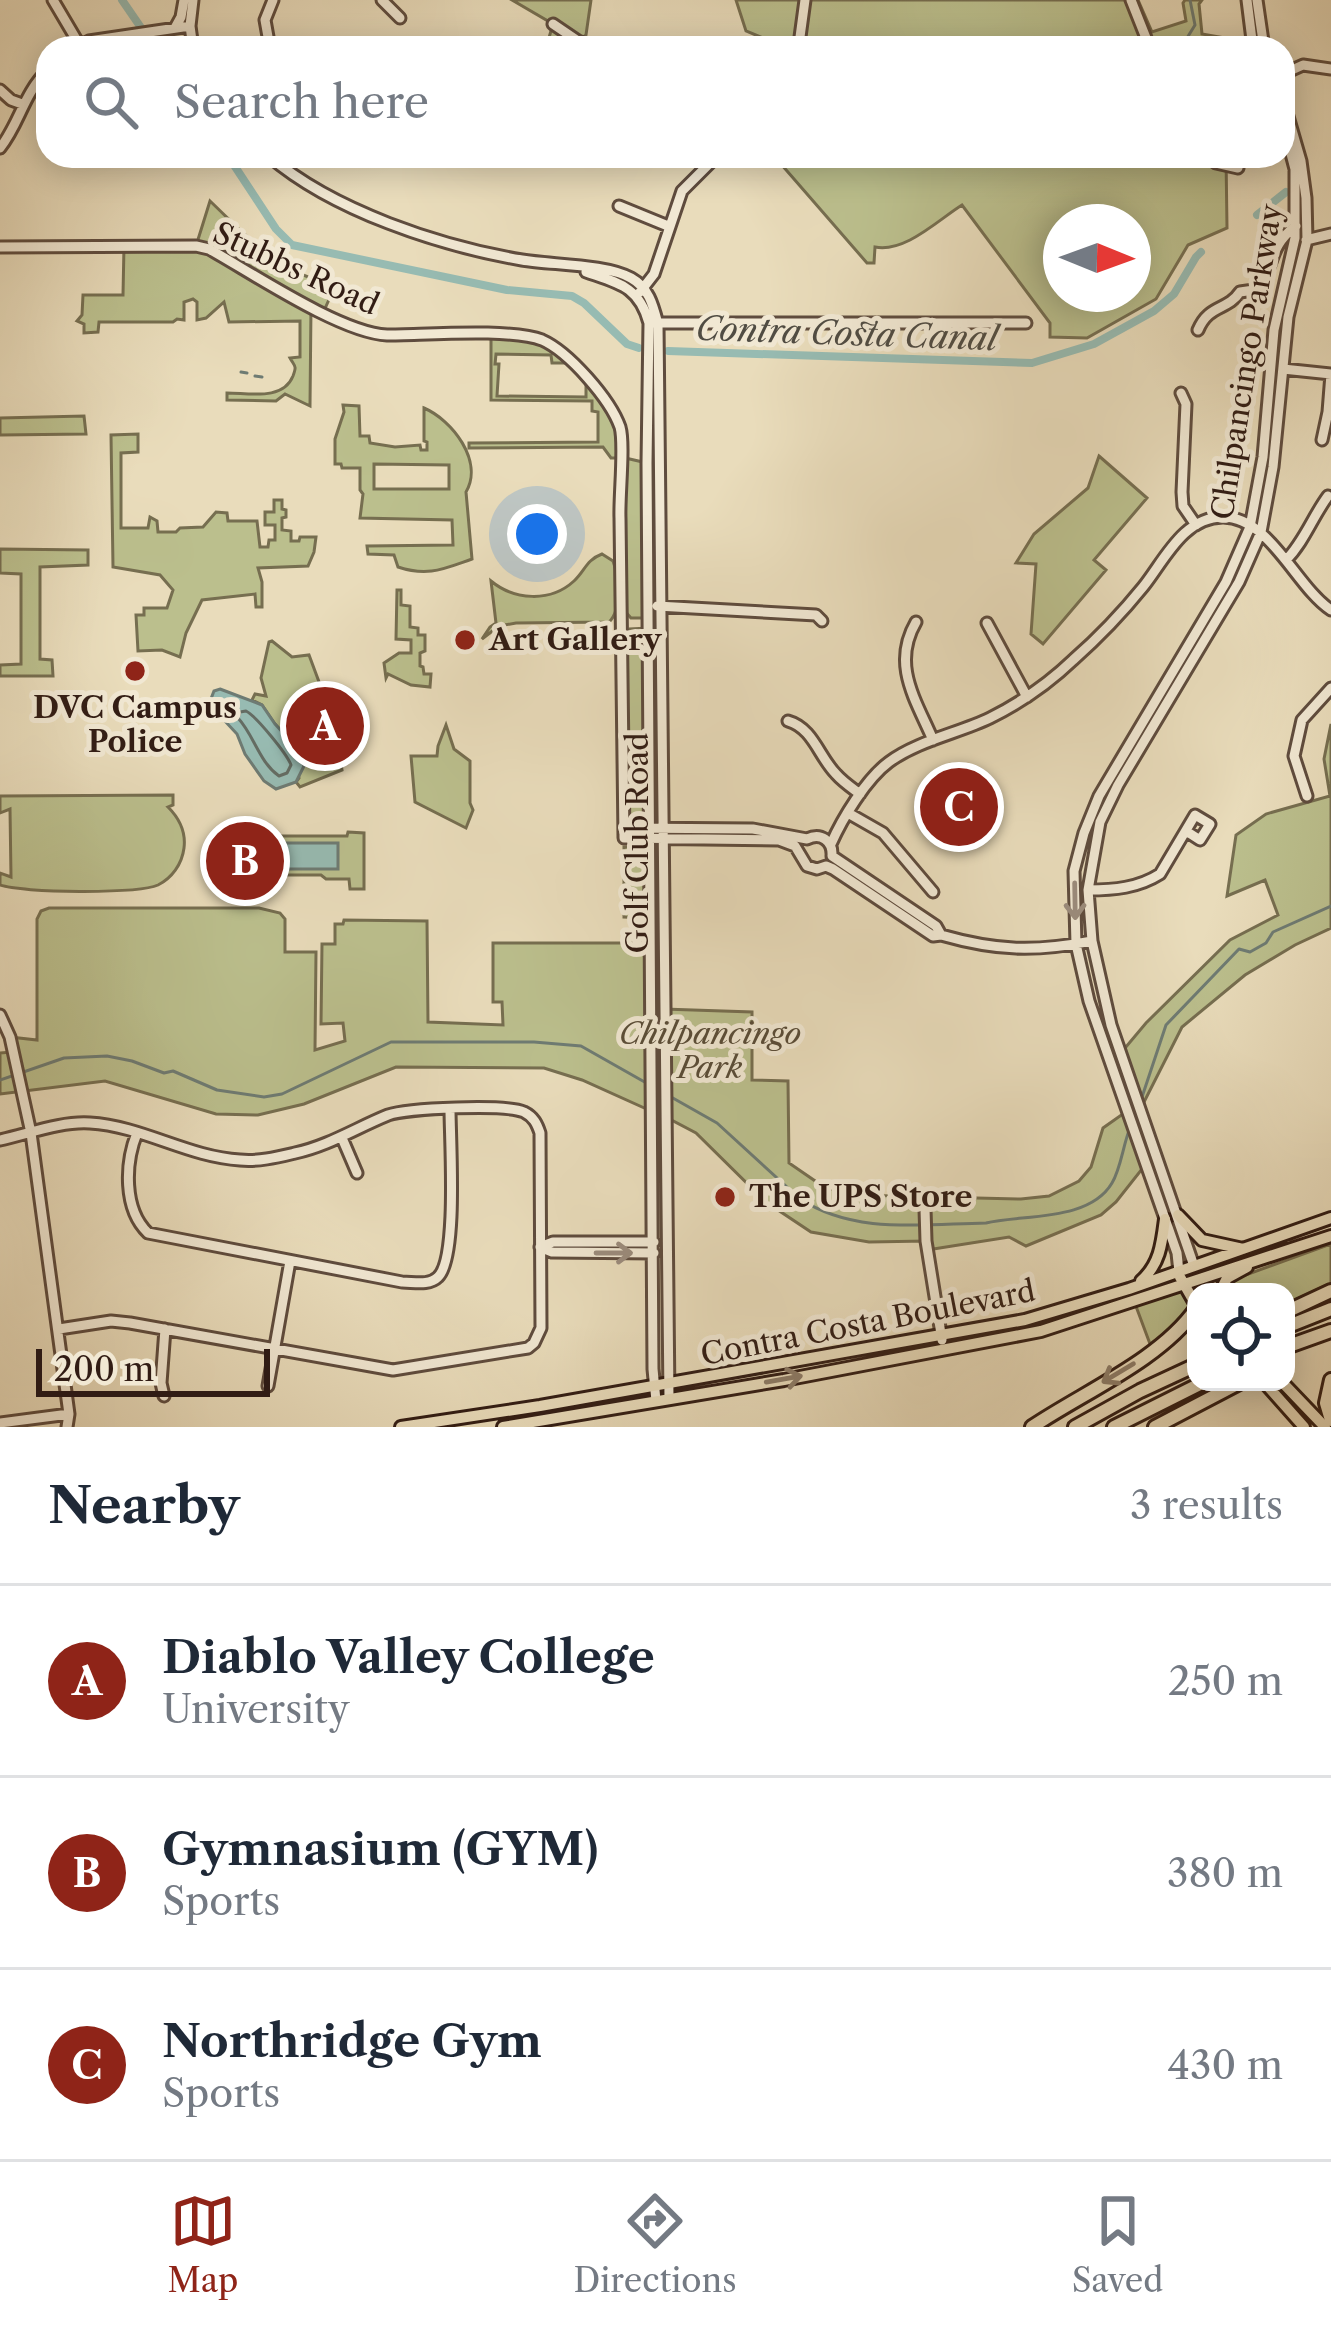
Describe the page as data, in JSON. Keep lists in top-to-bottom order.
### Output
{
  "streets": {
    "main road": ["Contra Costa Boulevard"],
    "street": ["Stubbs Road", "Chilpancingo Parkway", "Golf Club Road"]
  },
  "crossings": [
    ["Chilpancingo Parkway", "Contra Costa Boulevard"],
    ["Golf Club Road", "Contra Costa Boulevard"]
  ],
  "water": ["Contra Costa Canal"],
  "parks": ["Chilpancingo Park"],
  "places": ["Art Gallery", "DVC Campus Police", "The UPS Store"],
  "scale_bar": "200 m",
  "north": "right",
  "page": {
    "search": "Search here",
    "pins": ["A", "C", "B"],
    "scale": "200 m",
    "heading": ["Nearby", "3 results"],
    "list": [
      {
        "mark": "A",
        "name": "Diablo Valley College",
        "note": "University",
        "value": "250 m"
      },
      {
        "mark": "B",
        "name": "Gymnasium (GYM)",
        "note": "Sports",
        "value": "380 m"
      },
      {
        "mark": "C",
        "name": "Northridge Gym",
        "note": "Sports",
        "value": "430 m"
      }
    ],
    "nav": ["Map", "Directions", "Saved"]
  }
}
